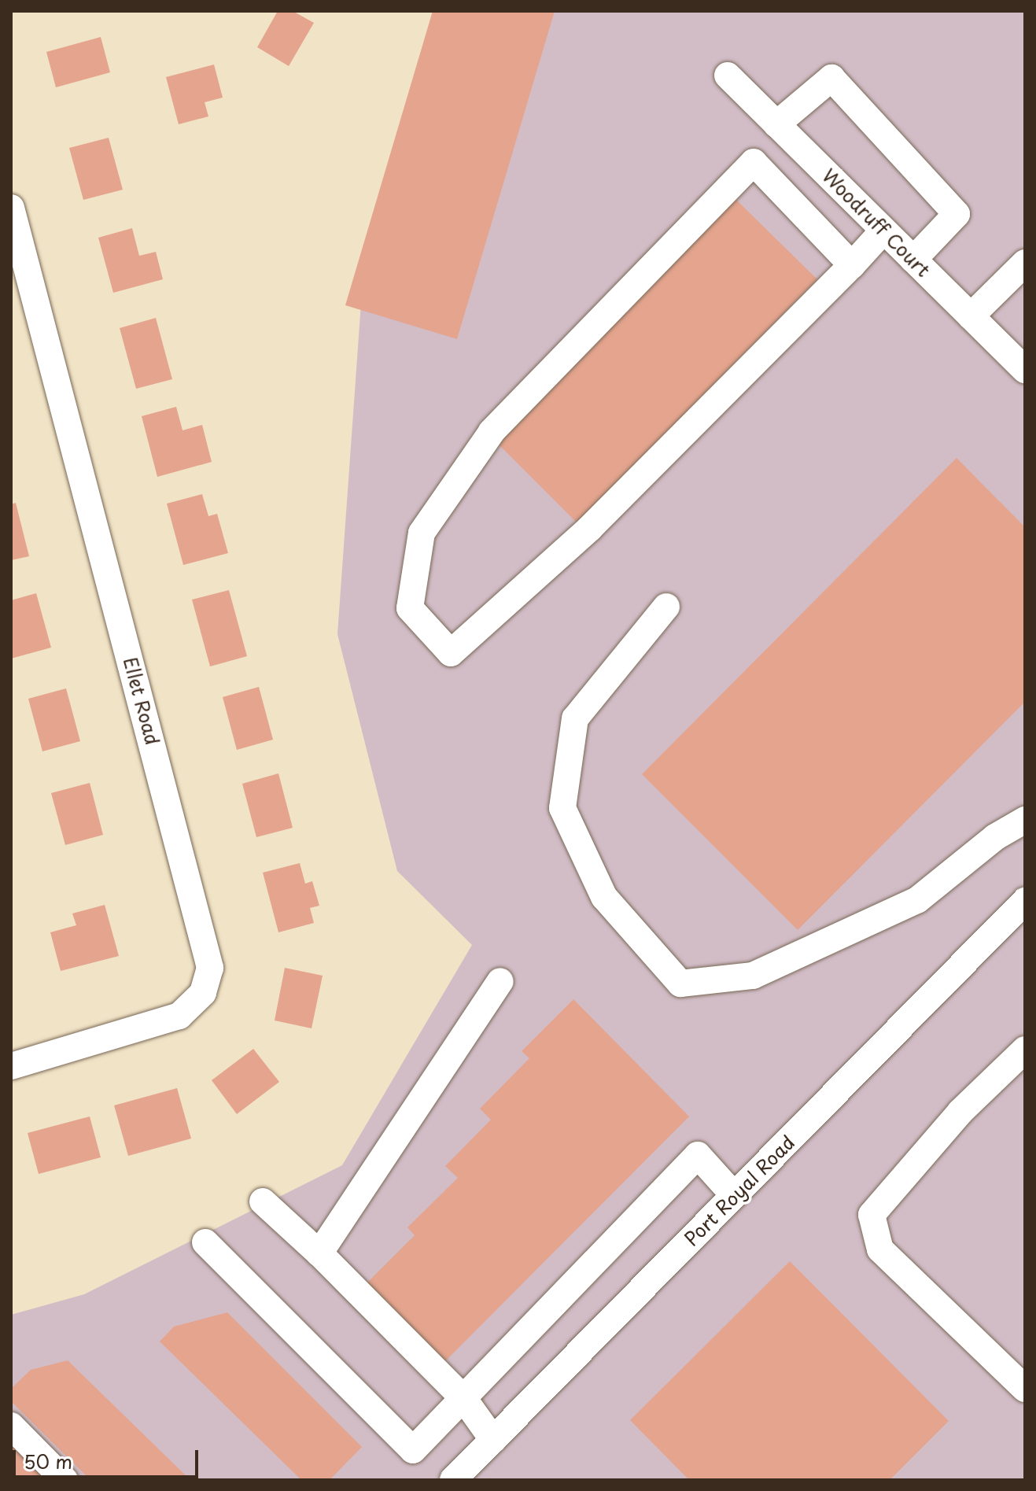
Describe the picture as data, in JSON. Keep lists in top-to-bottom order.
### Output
{
  "streets": {
    "street": ["Woodruff Court", "Ellet Road", "Port Royal Road"]
  },
  "scale_bar": "50 m"
}
